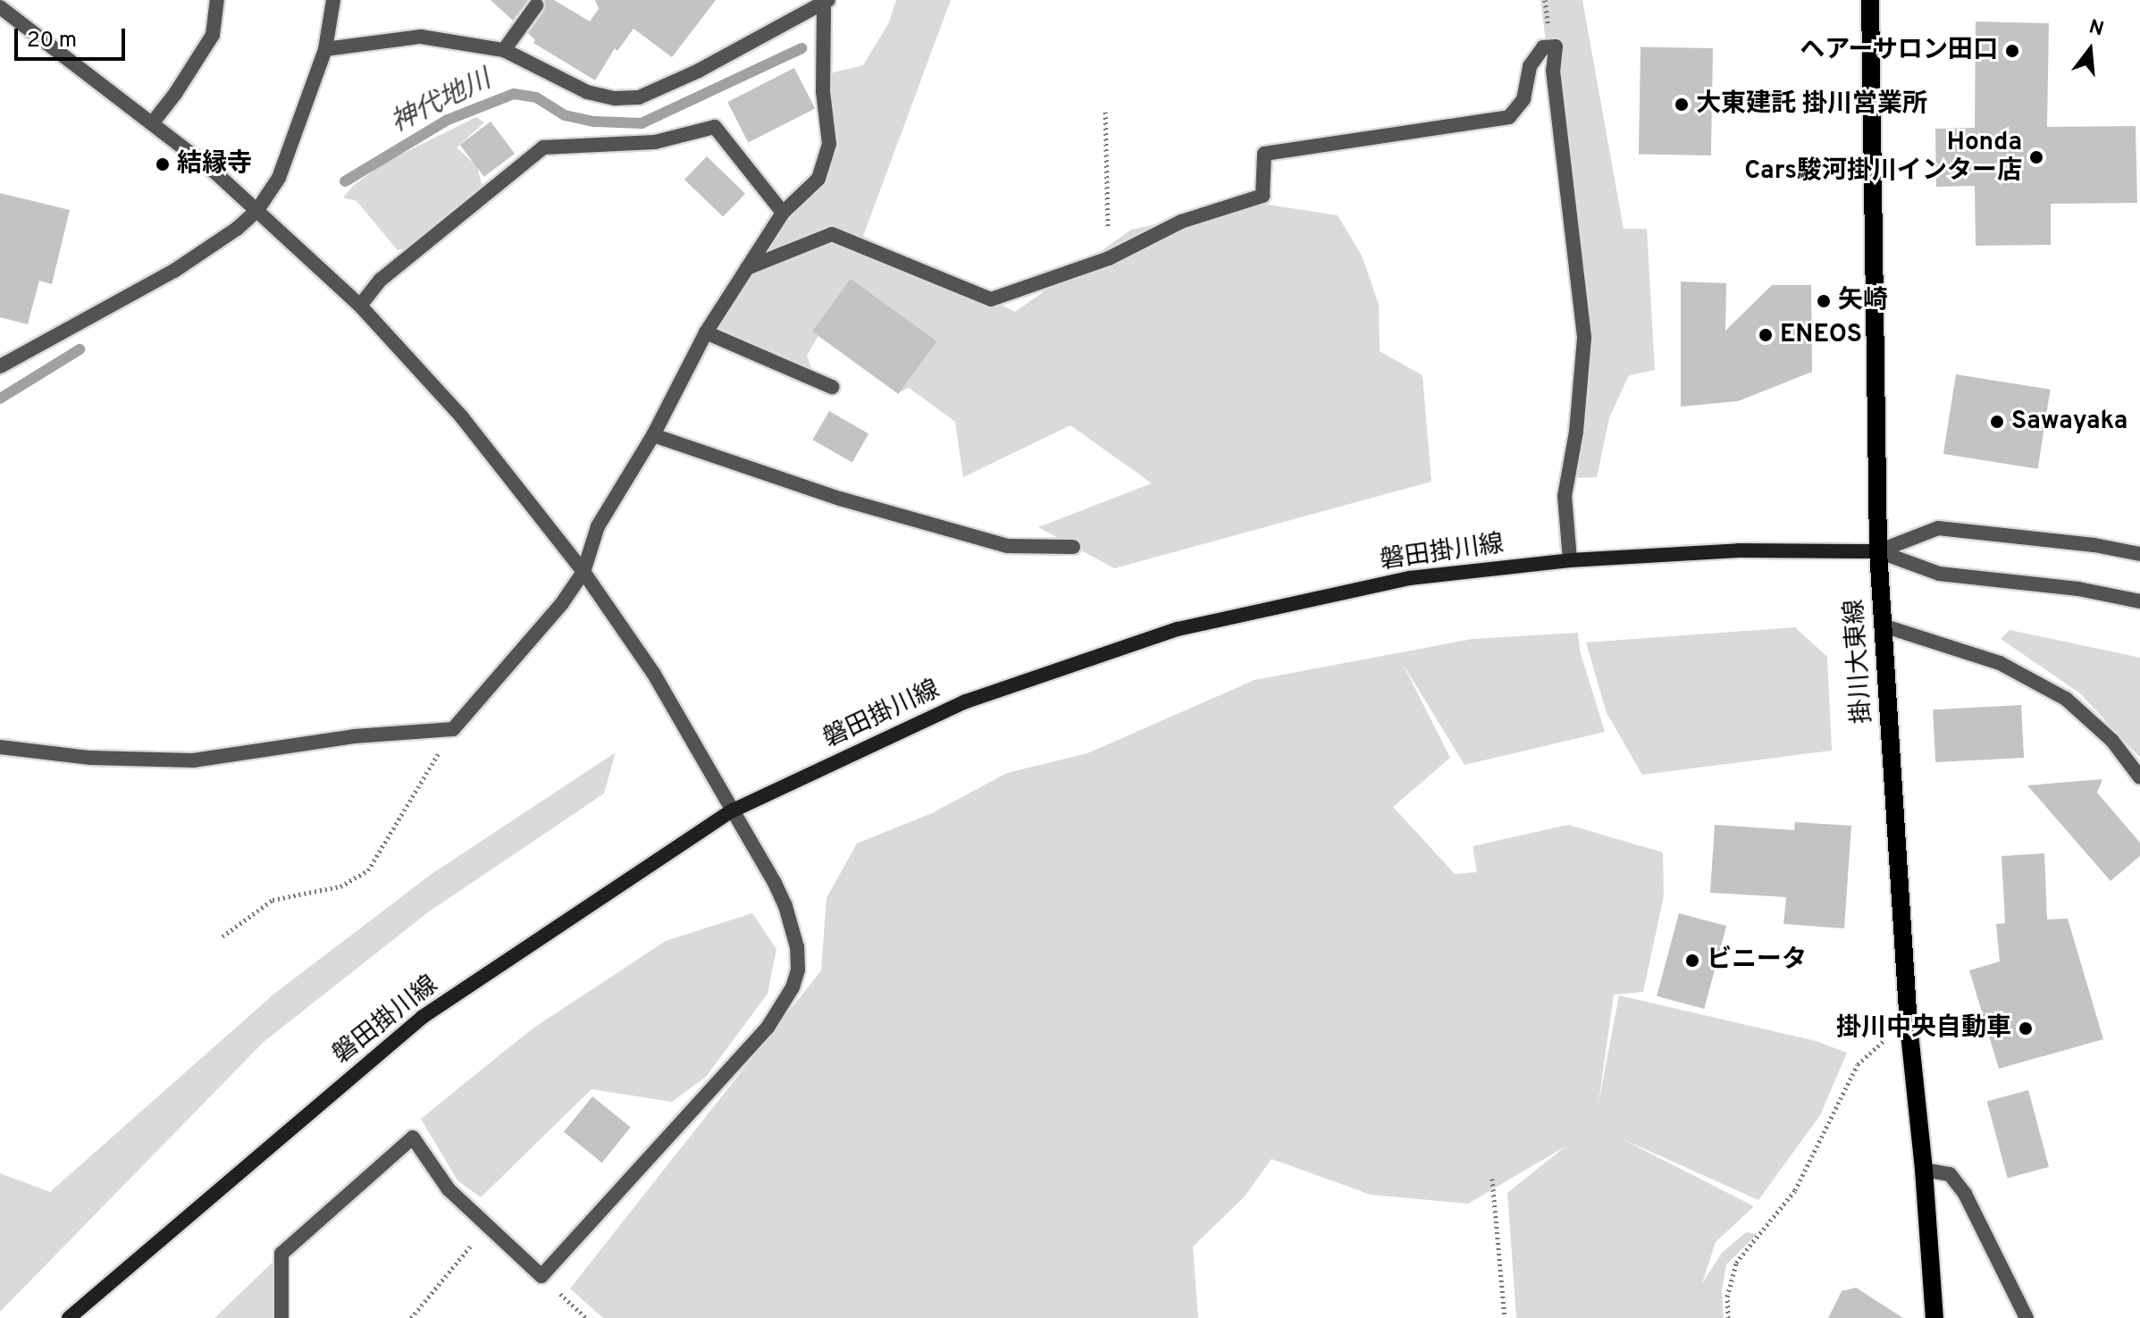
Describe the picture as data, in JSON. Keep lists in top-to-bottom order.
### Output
{
  "streets": {
    "main road": ["磐田掛川線", "掛川大東線"]
  },
  "crossings": [
    ["磐田掛川線", "掛川大東線"]
  ],
  "water": ["神代地川"],
  "places": [
    "ヘアーサロン田口",
    "大東建託 掛川営業所",
    "Honda Cars駿河掛川インター店",
    "結縁寺",
    "矢崎",
    "ENEOS",
    "Sawayaka",
    "ビニータ",
    "掛川中央自動車"
  ],
  "scale_bar": "20 m",
  "north": "top"
}
